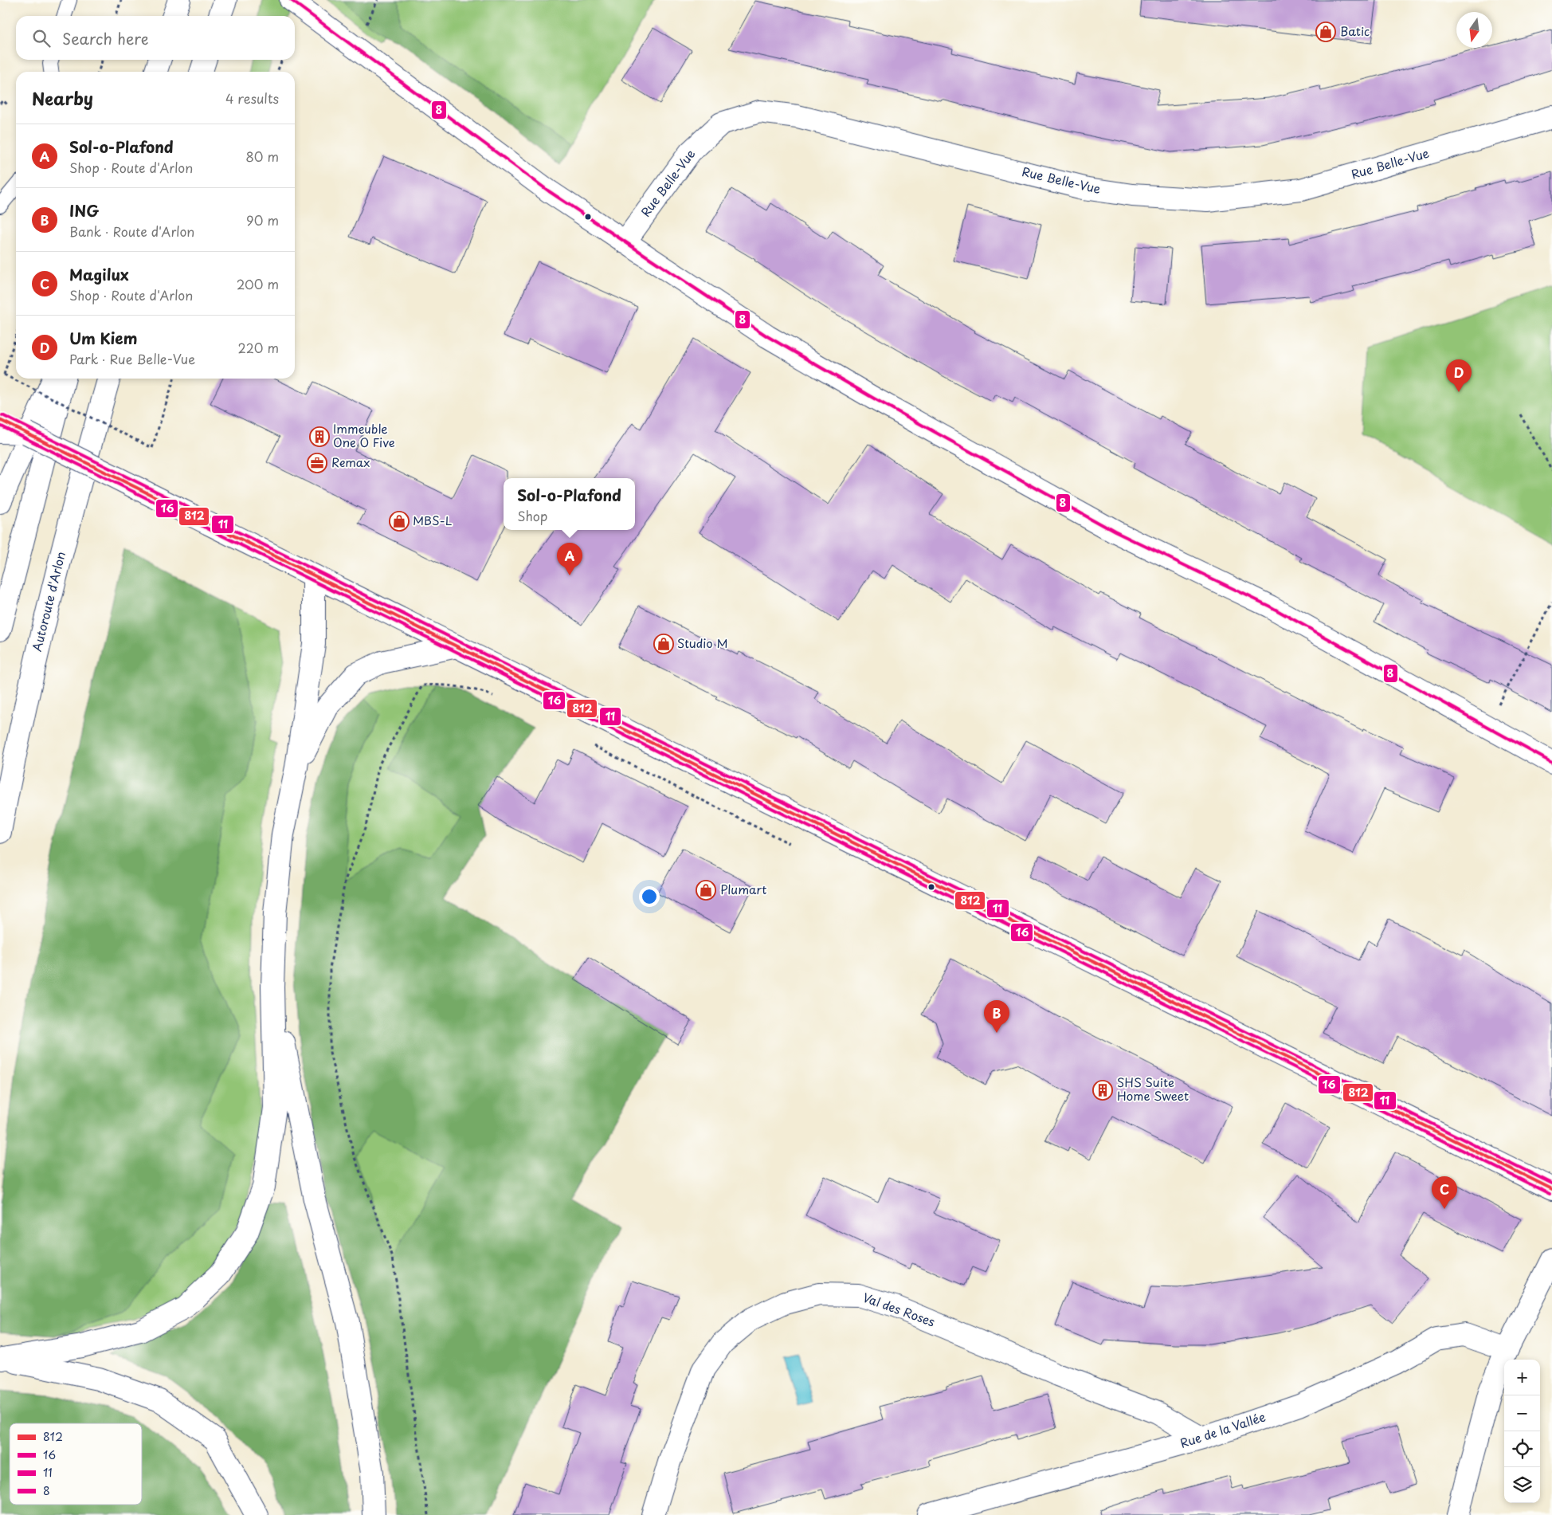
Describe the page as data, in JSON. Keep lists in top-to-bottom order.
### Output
{
  "streets": {
    "main road": [
      "Rue Belle-Vue",
      "Autoroute d'Arlon",
      "Val des Roses",
      "Rue de la Vallée"
    ]
  },
  "crossings": [
    ["Val des Roses", "Rue de la Vallée"]
  ],
  "places": {
    "shop": [
      "Batic",
      "MBS-L",
      "Studio M",
      "Plumart"
    ],
    "building": ["Immeuble One O Five", "SHS Suite Home Sweet"],
    "office": ["Remax"]
  },
  "lines": [
    "transit line 8",
    "transit line 11",
    "transit line 812",
    "transit line 16"
  ],
  "legend": [
    "812",
    "16",
    "11",
    "8"
  ],
  "north": "bottom",
  "page": {
    "search": "Search here",
    "heading": ["Nearby", "4 results"],
    "list": [
      {
        "mark": "A",
        "name": "Sol-o-Plafond",
        "note": "Shop · Route d'Arlon",
        "value": "80 m"
      },
      {
        "mark": "B",
        "name": "ING",
        "note": "Bank · Route d'Arlon",
        "value": "90 m"
      },
      {
        "mark": "C",
        "name": "Magilux",
        "note": "Shop · Route d'Arlon",
        "value": "200 m"
      },
      {
        "mark": "D",
        "name": "Um Kiem",
        "note": "Park · Rue Belle-Vue",
        "value": "220 m"
      }
    ],
    "pins": [
      "D",
      "A",
      "B",
      "C"
    ],
    "popup": ["Sol-o-Plafond", "Shop"],
    "map_buttons": ["+", "−"]
  }
}
